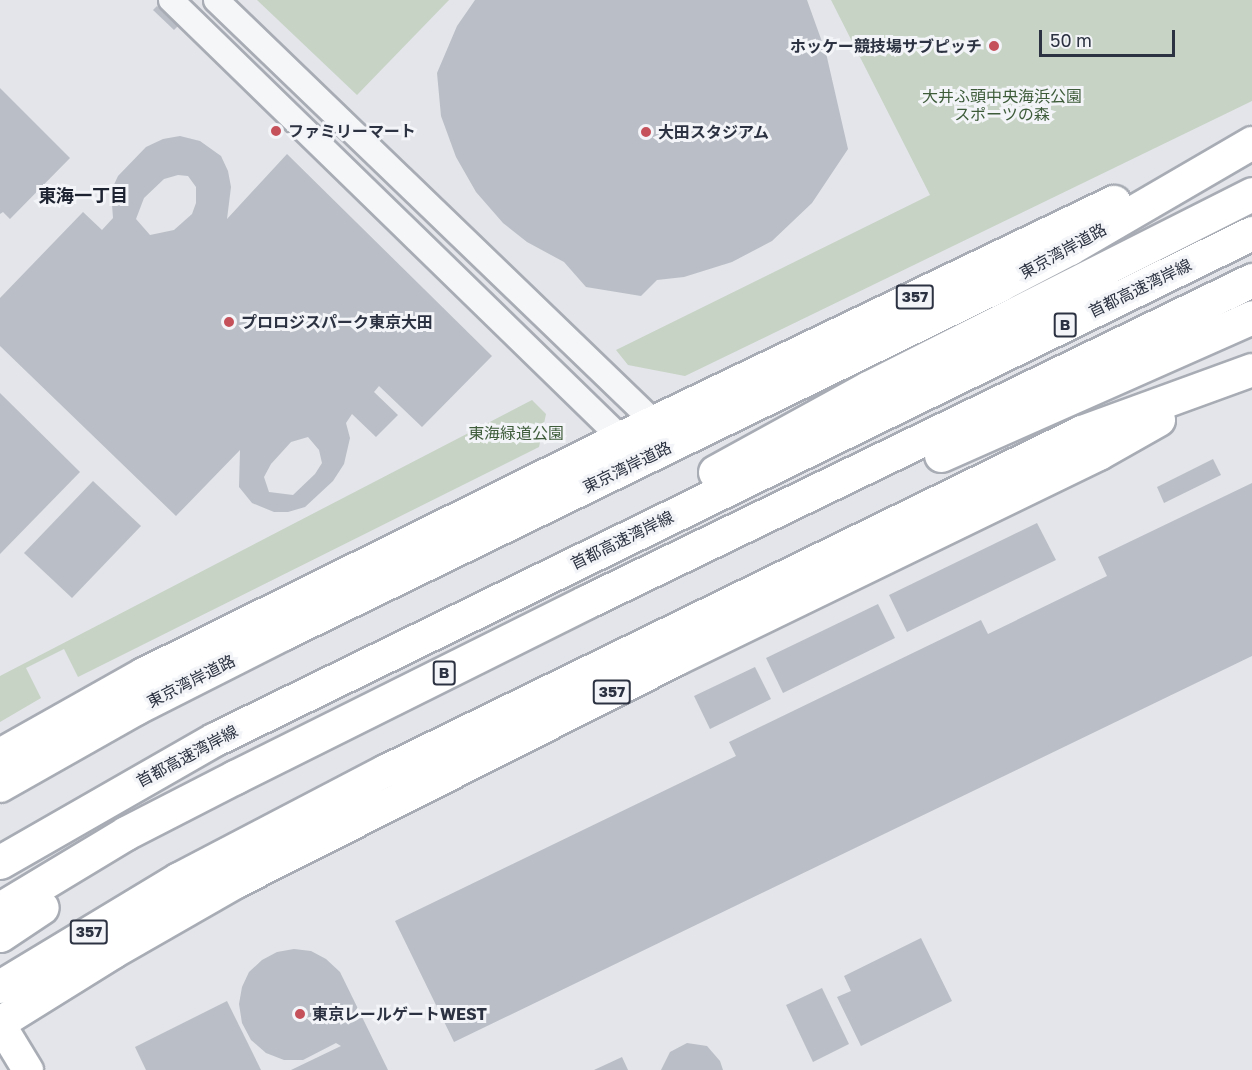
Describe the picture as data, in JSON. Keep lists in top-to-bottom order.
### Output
{
  "streets": {
    "highway": [
      "東京湾岸道路",
      "首都高速湾岸線",
      "357",
      "B"
    ]
  },
  "crossings": [
    ["東京湾岸道路", "357"]
  ],
  "districts": ["東海一丁目"],
  "parks": ["大井ふ頭中央海浜公園 スポーツの森", "東海緑道公園"],
  "places": [
    "ホッケー競技場サブピッチ",
    "ファミリーマート",
    "大田スタジアム",
    "プロロジスパーク東京大田",
    "東京レールゲートWEST"
  ],
  "scale_bar": "50 m"
}
